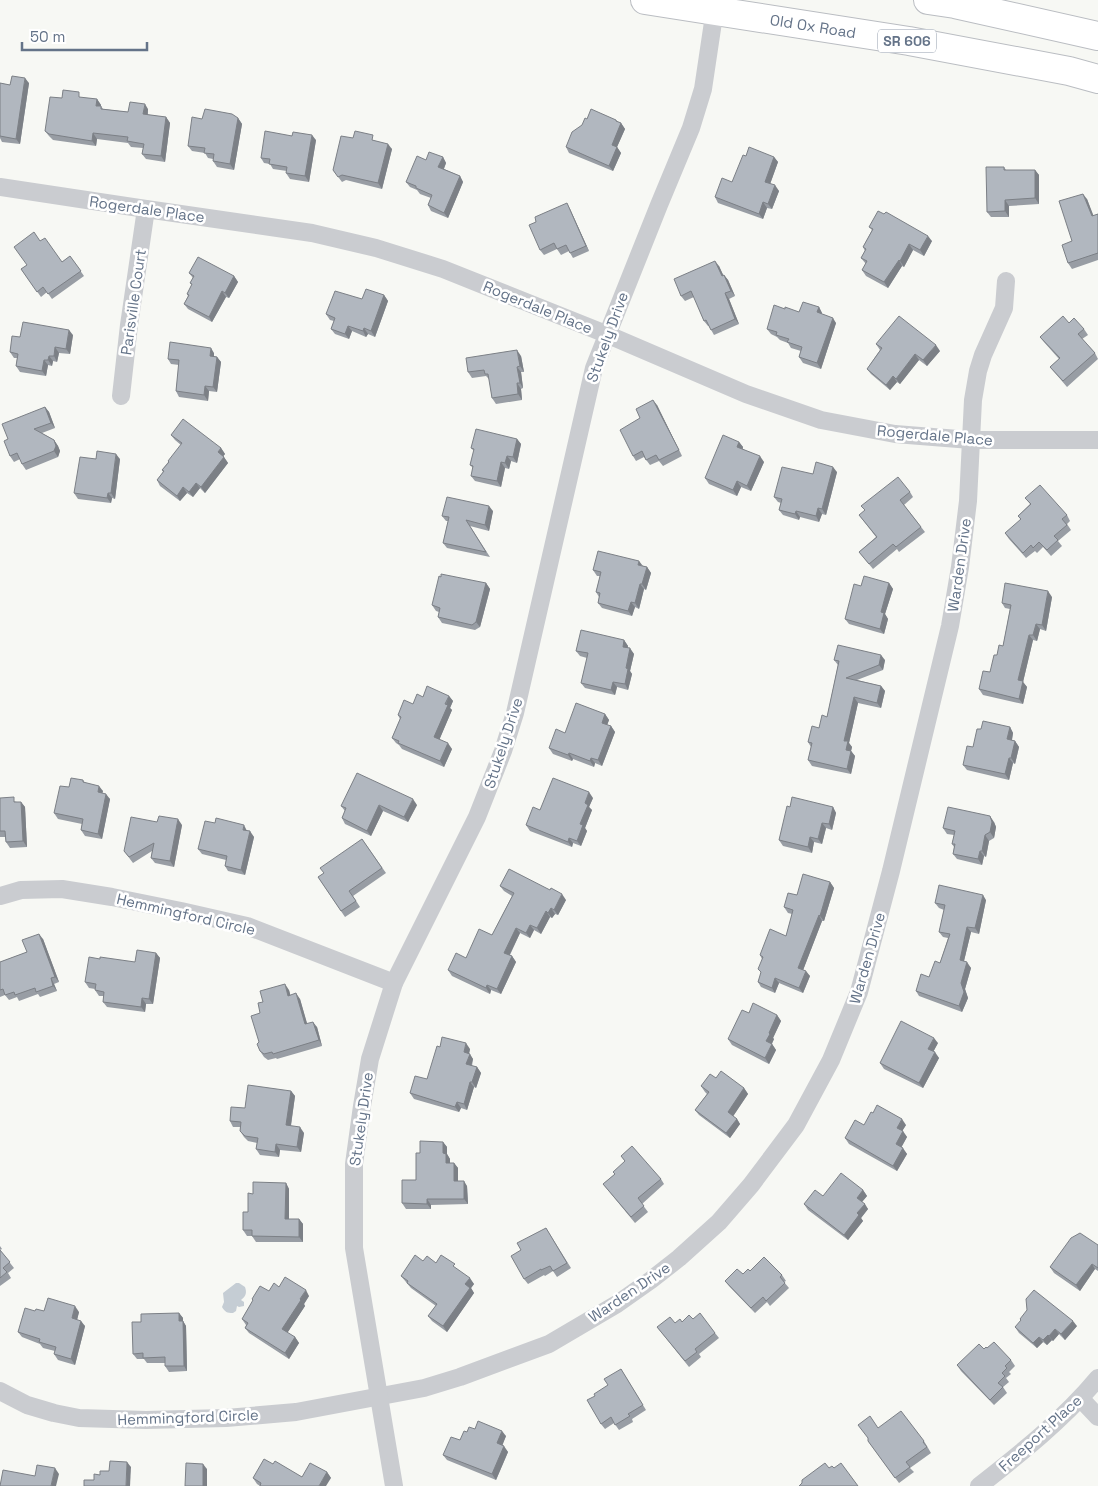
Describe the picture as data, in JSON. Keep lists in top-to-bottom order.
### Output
{
  "streets": {
    "main road": ["Old Ox Road", "SR 606"],
    "street": [
      "Rogerdale Place",
      "Parisville Court",
      "Stukely Drive",
      "Warden Drive",
      "Hemmingford Circle",
      "Freeport Place"
    ]
  },
  "crossings": [
    ["Old Ox Road", "Stukely Drive"],
    ["Rogerdale Place", "Parisville Court"],
    ["Rogerdale Place", "Stukely Drive"],
    ["Rogerdale Place", "Warden Drive"],
    ["Stukely Drive", "Warden Drive"],
    ["Stukely Drive", "Hemmingford Circle"],
    ["Warden Drive", "Hemmingford Circle"]
  ],
  "scale_bar": "50 m"
}
